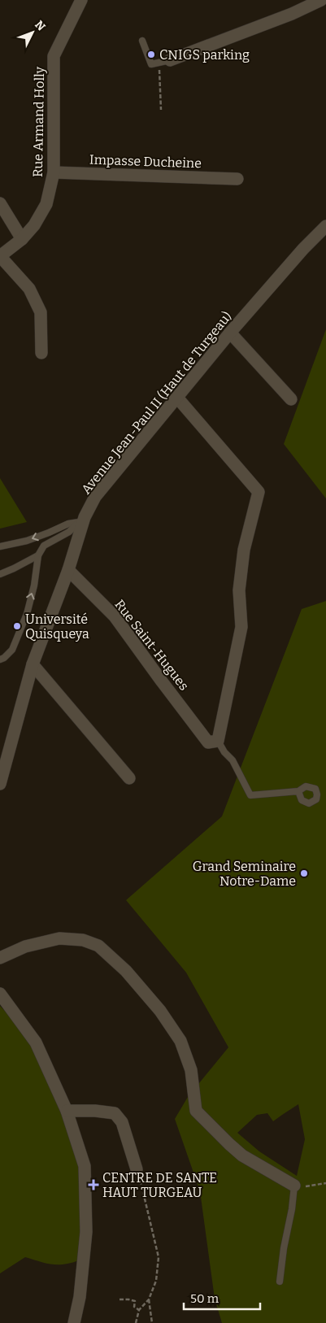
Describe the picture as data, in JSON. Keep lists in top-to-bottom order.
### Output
{
  "streets": {
    "street": [
      "Rue Armand Holly",
      "Impasse Ducheine",
      "Avenue Jean-Paul II (Haut de Turgeau)",
      "Rue Saint-Hugues"
    ]
  },
  "crossings": [
    ["Rue Armand Holly", "Impasse Ducheine"],
    ["Avenue Jean-Paul II (Haut de Turgeau)", "Rue Saint-Hugues"]
  ],
  "places": {
    "other": ["CNIGS parking", "Université Quisqueya", "Grand Seminaire Notre-Dame"],
    "health": ["CENTRE DE SANTE HAUT TURGEAU"]
  },
  "scale_bar": "50 m",
  "north": "top right"
}
